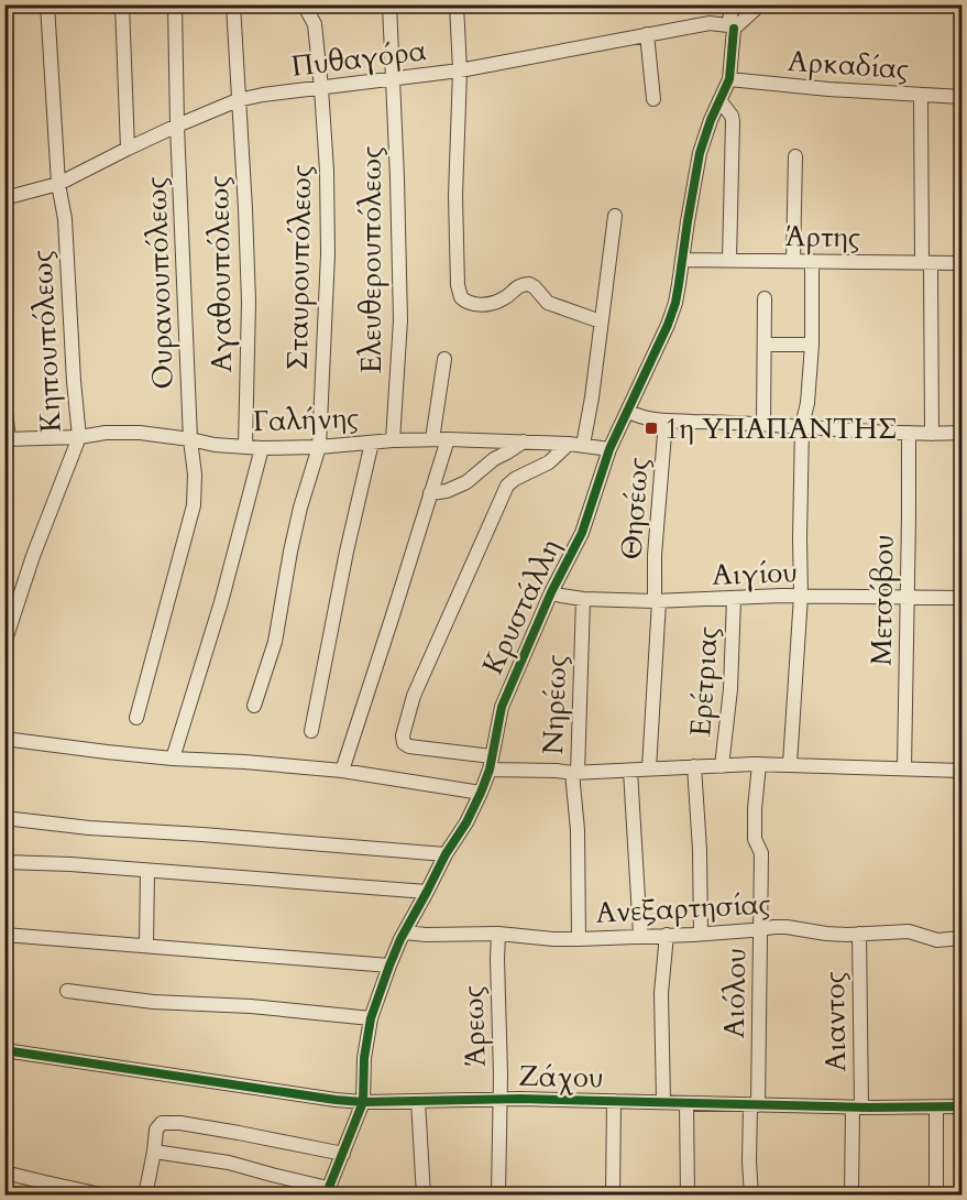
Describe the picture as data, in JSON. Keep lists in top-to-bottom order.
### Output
{
  "streets": {
    "street": [
      "Πυθαγόρα",
      "Αρκαδίας",
      "Άρτης",
      "Ελευθερουπόλεως",
      "Σταυρουπόλεως",
      "Αγαθουπόλεως",
      "Ουρανουπόλεως",
      "Κηπουπόλεως",
      "Γαλήνης",
      "Θησέως",
      "Αιγίου",
      "Μετσόβου",
      "Κρυστάλλη",
      "Ερέτριας",
      "Νηρέως",
      "Ανεξαρτησίας",
      "Αιόλου",
      "Αιαντος",
      "Άρεως",
      "Ζάχου"
    ]
  },
  "crossings": [
    ["Πυθαγόρα", "Ελευθερουπόλεως"],
    ["Πυθαγόρα", "Σταυρουπόλεως"],
    ["Πυθαγόρα", "Αγαθουπόλεως"],
    ["Πυθαγόρα", "Ουρανουπόλεως"],
    ["Πυθαγόρα", "Κηπουπόλεως"],
    ["Πυθαγόρα", "Κρυστάλλη"],
    ["Αρκαδίας", "Κρυστάλλη"],
    ["Άρτης", "Κρυστάλλη"],
    ["Ελευθερουπόλεως", "Γαλήνης"],
    ["Σταυρουπόλεως", "Γαλήνης"],
    ["Αγαθουπόλεως", "Γαλήνης"],
    ["Ουρανουπόλεως", "Γαλήνης"],
    ["Κηπουπόλεως", "Γαλήνης"],
    ["Γαλήνης", "Κρυστάλλη"],
    ["Θησέως", "Αιγίου"],
    ["Αιγίου", "Μετσόβου"],
    ["Αιγίου", "Κρυστάλλη"],
    ["Αιγίου", "Ερέτριας"],
    ["Αιγίου", "Νηρέως"],
    ["Κρυστάλλη", "Ανεξαρτησίας"],
    ["Κρυστάλλη", "Ζάχου"],
    ["Νηρέως", "Ανεξαρτησίας"],
    ["Ανεξαρτησίας", "Αιόλου"],
    ["Ανεξαρτησίας", "Αιαντος"],
    ["Ανεξαρτησίας", "Άρεως"],
    ["Αιόλου", "Ζάχου"],
    ["Αιαντος", "Ζάχου"],
    ["Άρεως", "Ζάχου"]
  ],
  "places": {
    "transit": ["1η ΥΠΑΠΑΝΤΗΣ"]
  }
}
